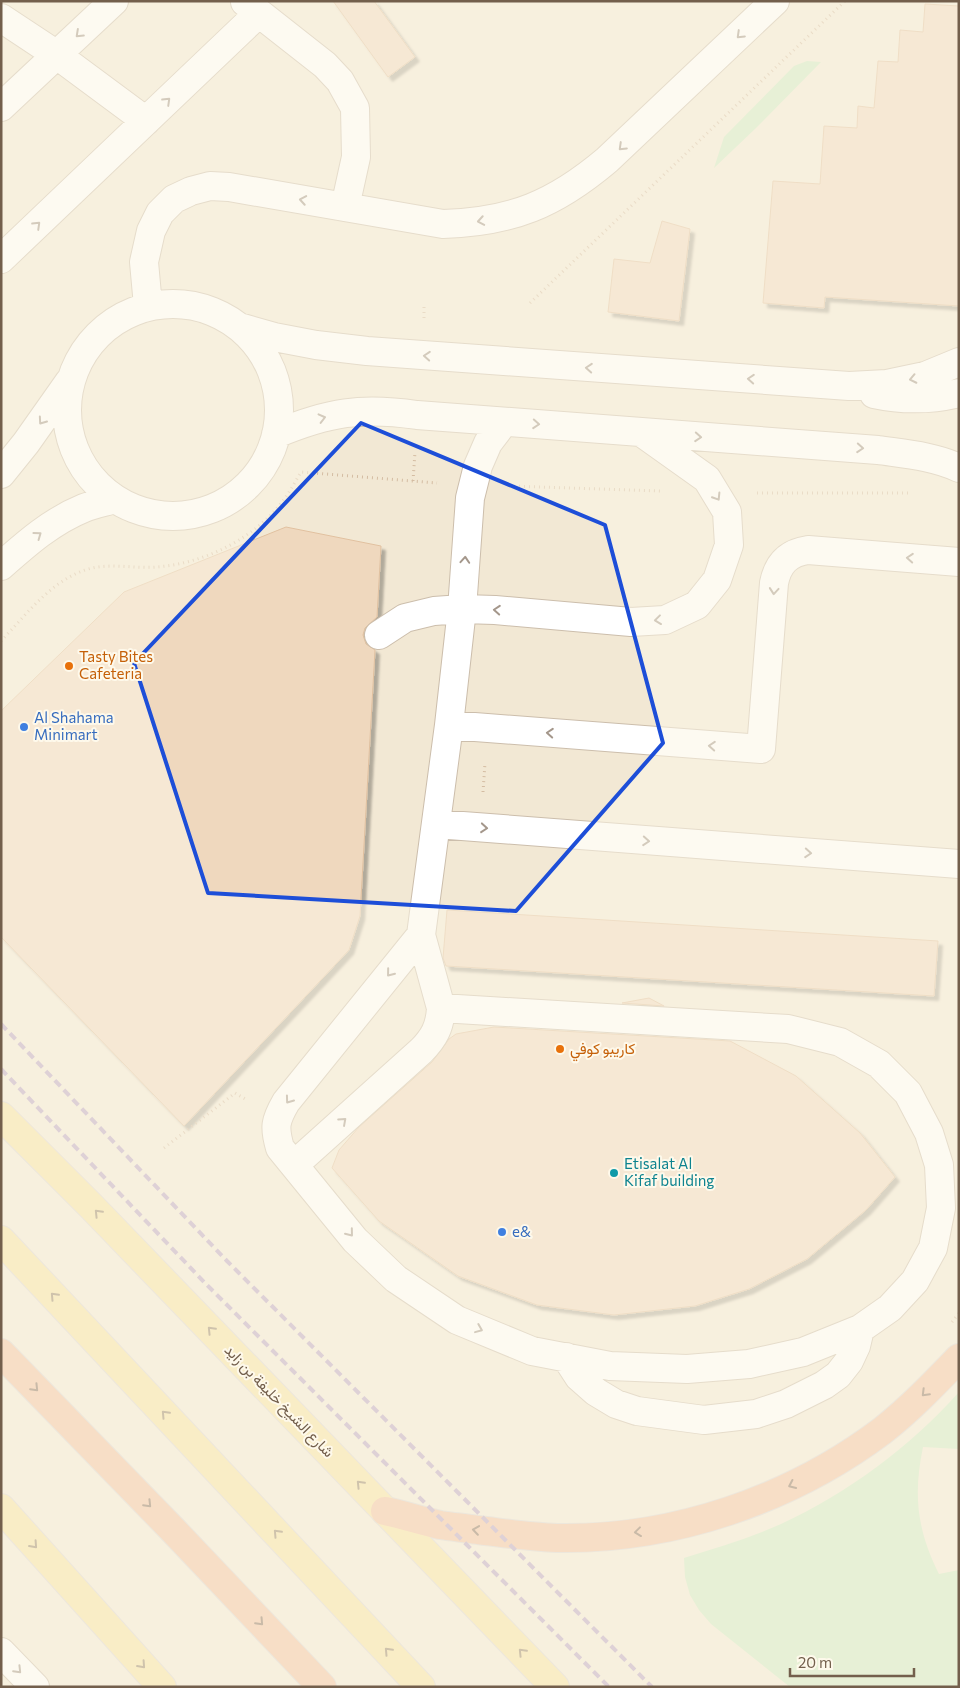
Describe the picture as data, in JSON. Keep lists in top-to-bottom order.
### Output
{
  "streets": {
    "main road": ["شارع الشيخ خليفة بن زايد"]
  },
  "places": [
    "Tasty Bites Cafeteria",
    "Al Shahama Minimart",
    "كاريبو كوفي",
    "Etisalat Al Kifaf building",
    "e&"
  ],
  "scale_bar": "20 m"
}
